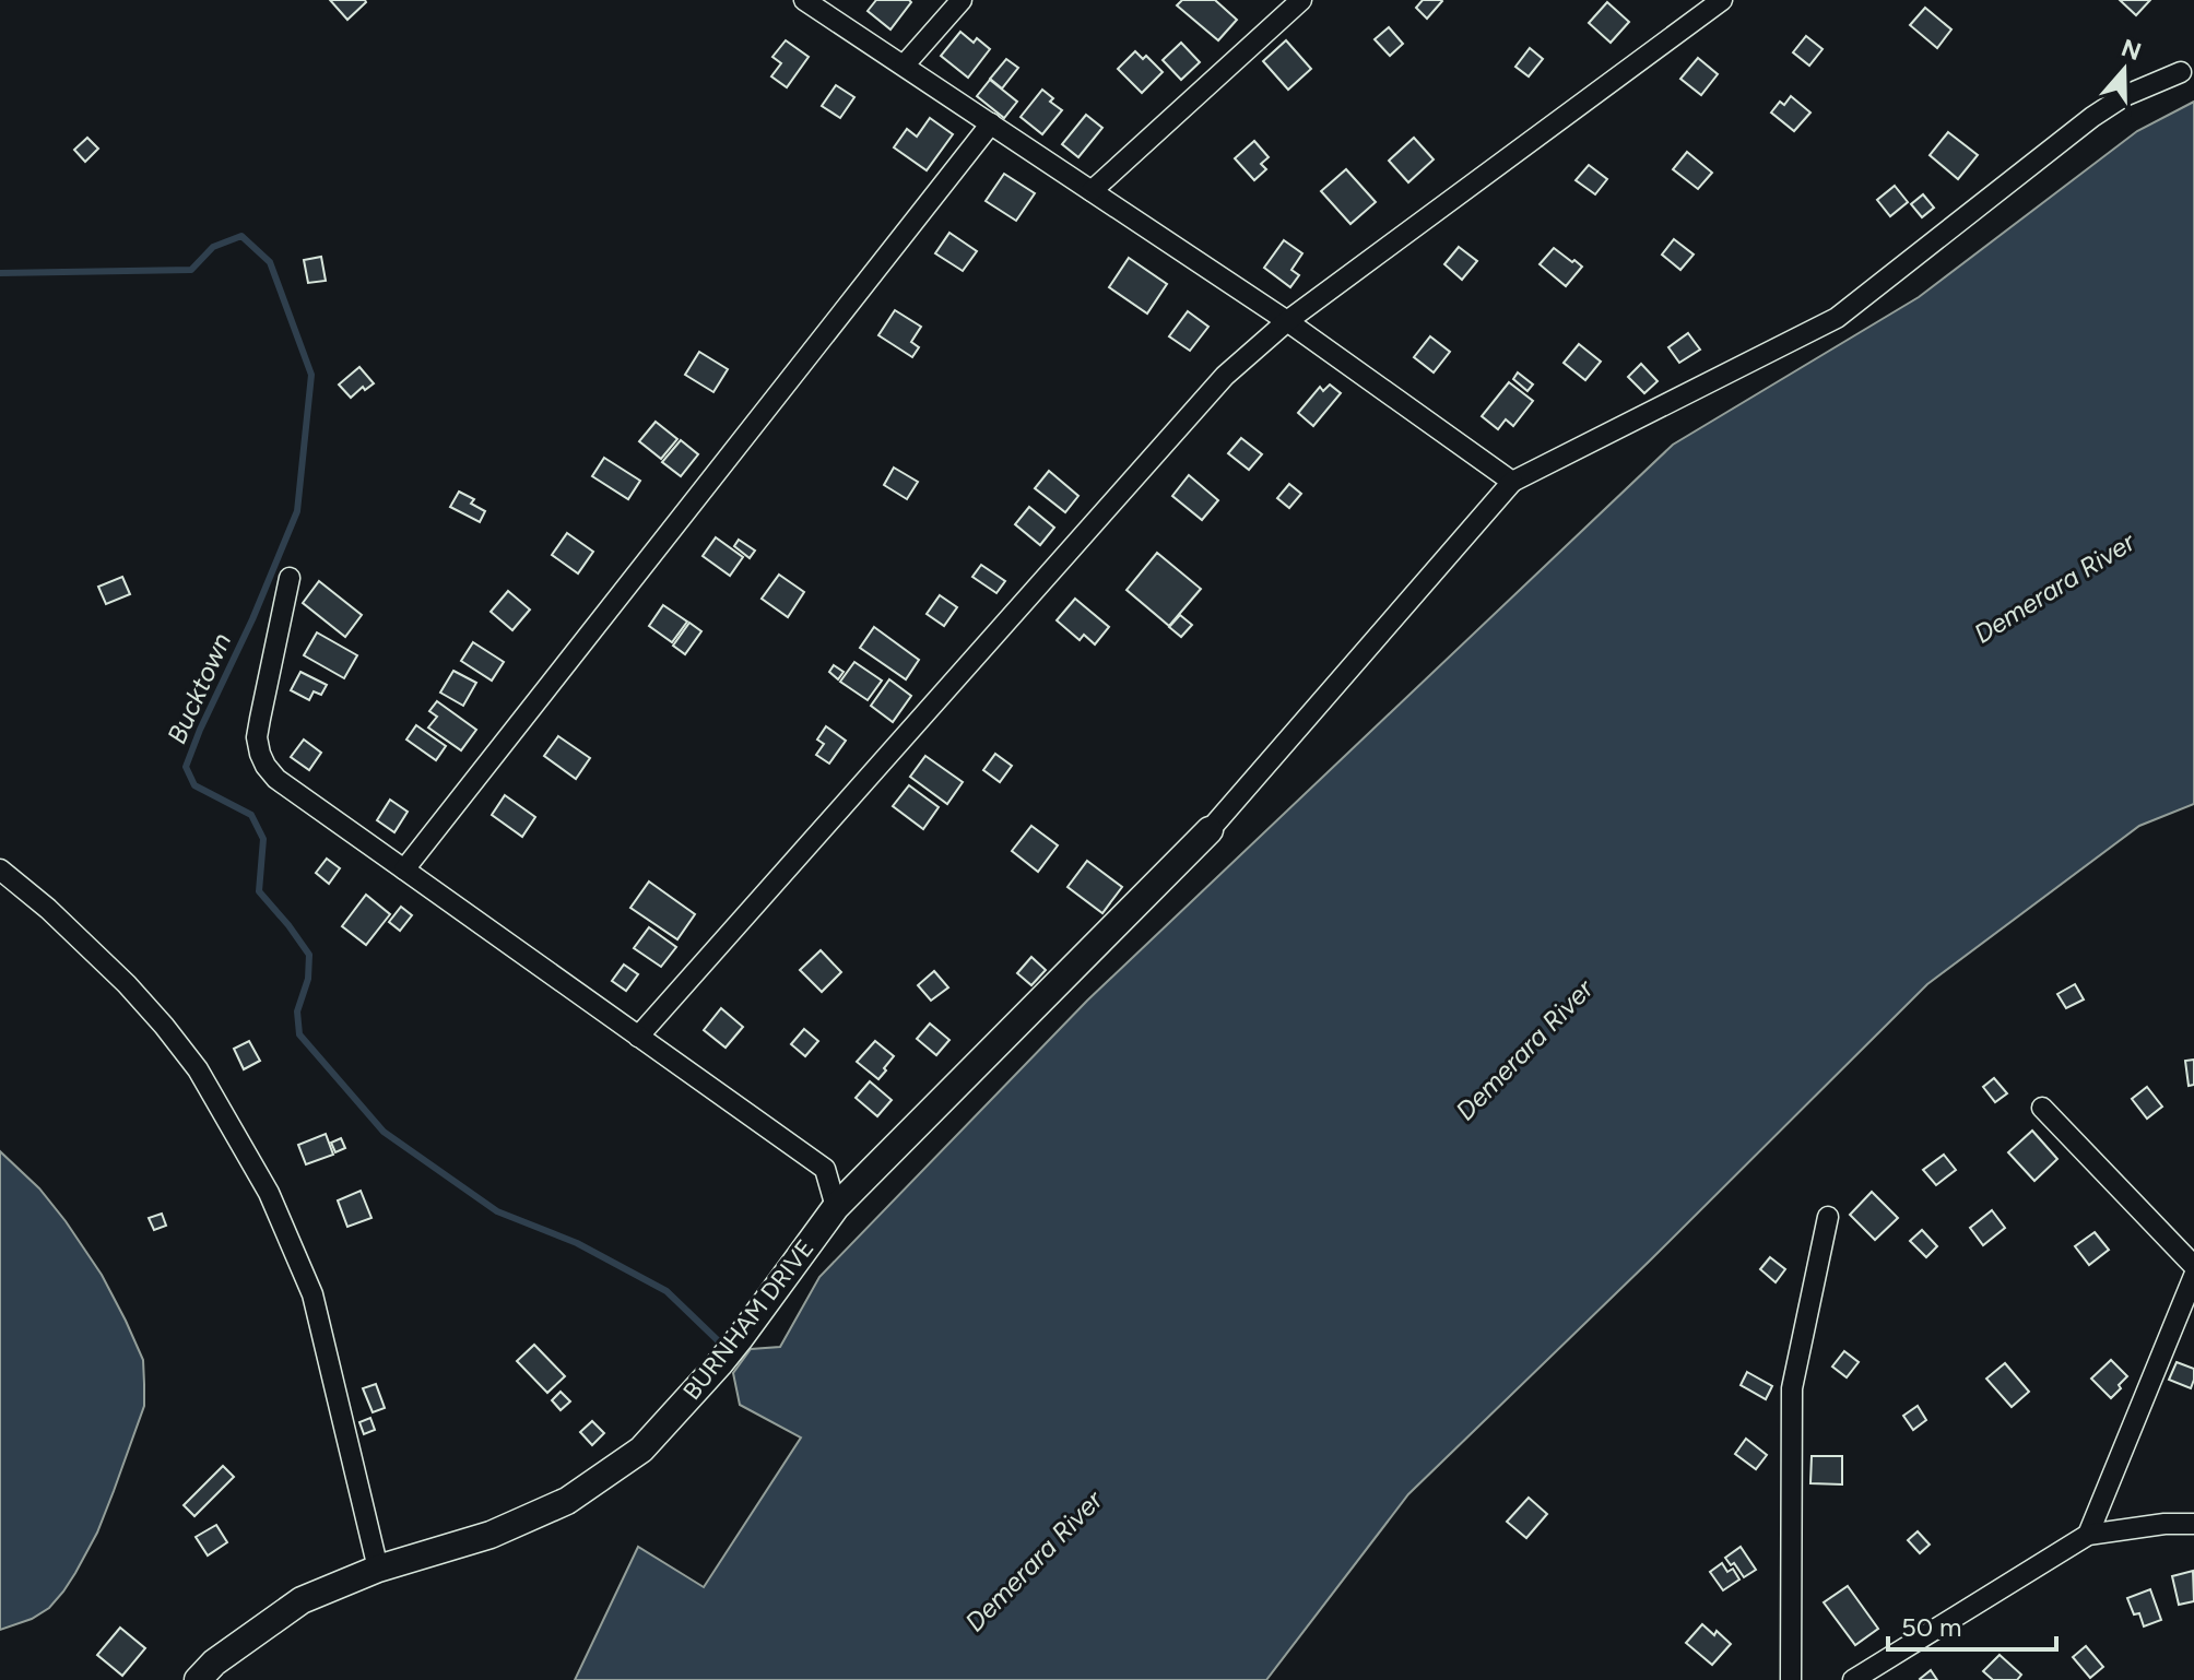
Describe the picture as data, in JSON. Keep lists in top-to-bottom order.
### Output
{
  "streets": {
    "street": ["BURNHAM DRIVE"]
  },
  "water": ["Demerara River", "Bucktown"],
  "scale_bar": "50 m",
  "north": "top"
}
